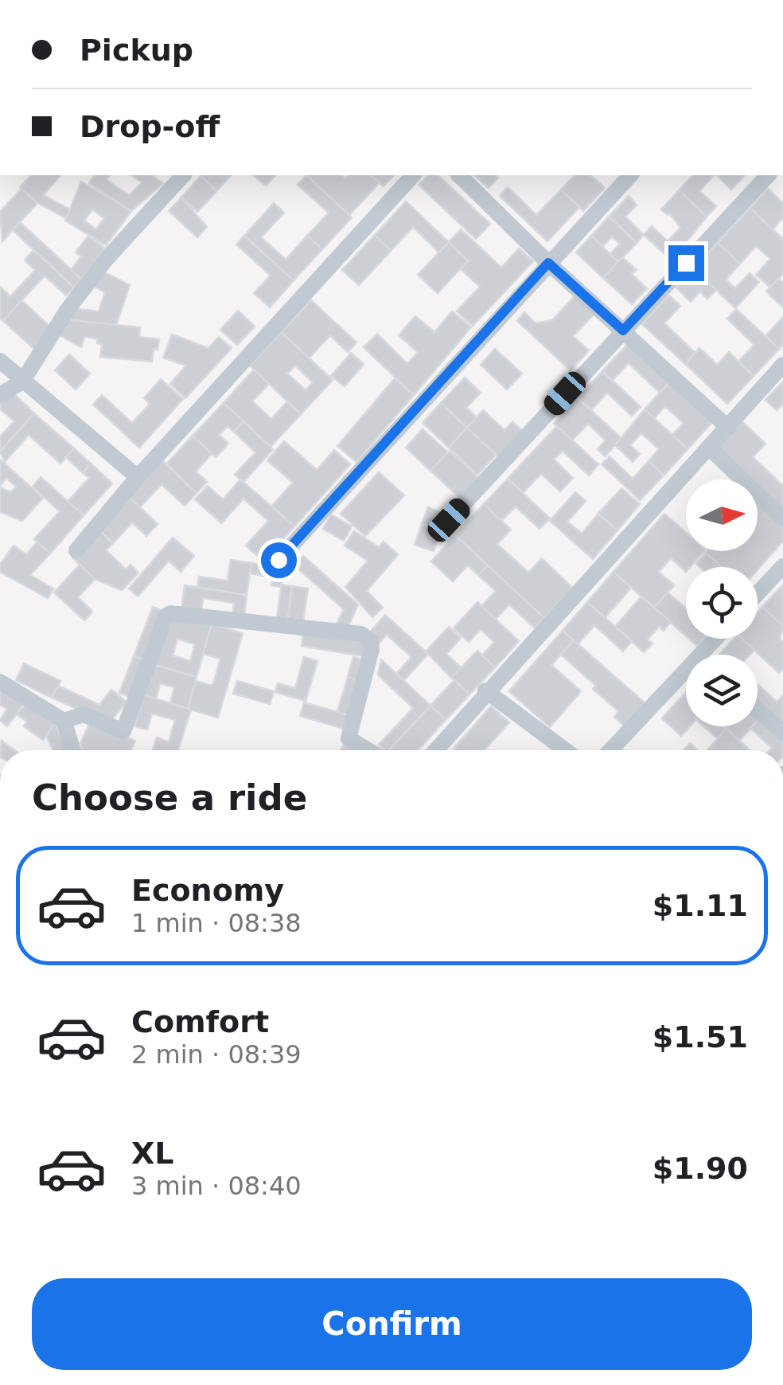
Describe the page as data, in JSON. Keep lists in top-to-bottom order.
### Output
{
  "north": "right",
  "page": {
    "banner": ["Pickup", "Drop-off"],
    "heading": "Choose a ride",
    "list": [
      {
        "name": "Economy",
        "note": "1 min · 08:38",
        "value": "$1.11"
      },
      {
        "name": "Comfort",
        "note": "2 min · 08:39",
        "value": "$1.51"
      },
      {
        "name": "XL",
        "note": "3 min · 08:40",
        "value": "$1.90"
      }
    ],
    "buttons": "Confirm"
  }
}
